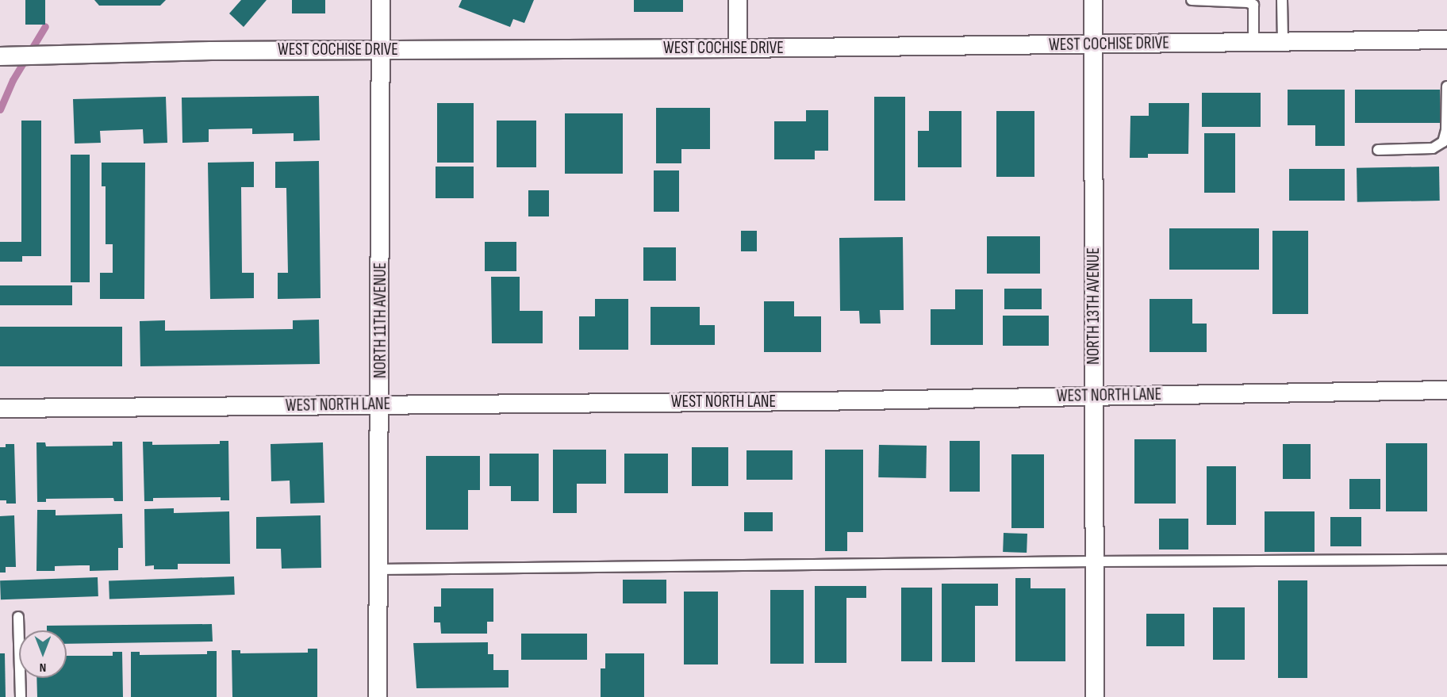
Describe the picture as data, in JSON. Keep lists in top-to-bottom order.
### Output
{
  "streets": {
    "street": [
      "WEST COCHISE DRIVE",
      "NORTH 13TH AVENUE",
      "NORTH 11TH AVENUE",
      "WEST NORTH LANE"
    ]
  },
  "crossings": [
    ["WEST COCHISE DRIVE", "NORTH 13TH AVENUE"],
    ["WEST COCHISE DRIVE", "NORTH 11TH AVENUE"],
    ["NORTH 13TH AVENUE", "WEST NORTH LANE"],
    ["NORTH 11TH AVENUE", "WEST NORTH LANE"]
  ],
  "north": "bottom"
}
